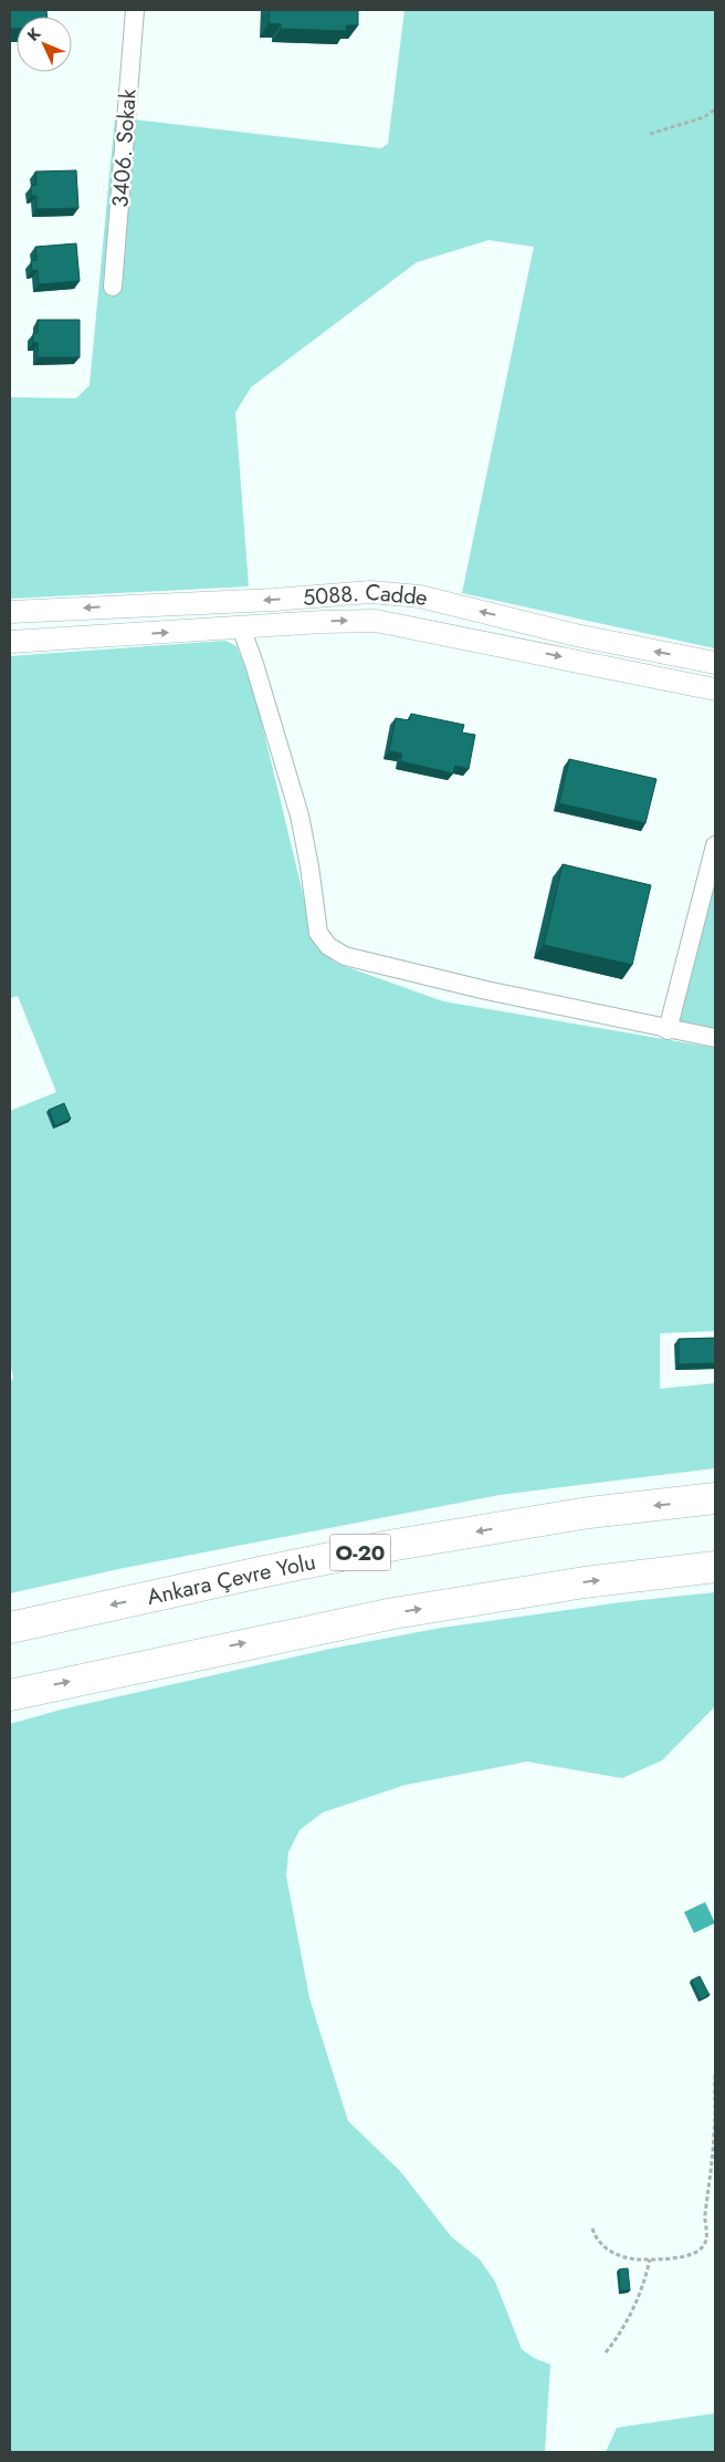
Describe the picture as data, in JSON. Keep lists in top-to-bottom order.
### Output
{
  "streets": {
    "highway": ["O-20", "Ankara Çevre Yolu"],
    "street": ["3406. Sokak", "5088. Cadde"]
  },
  "north": "top left"
}
